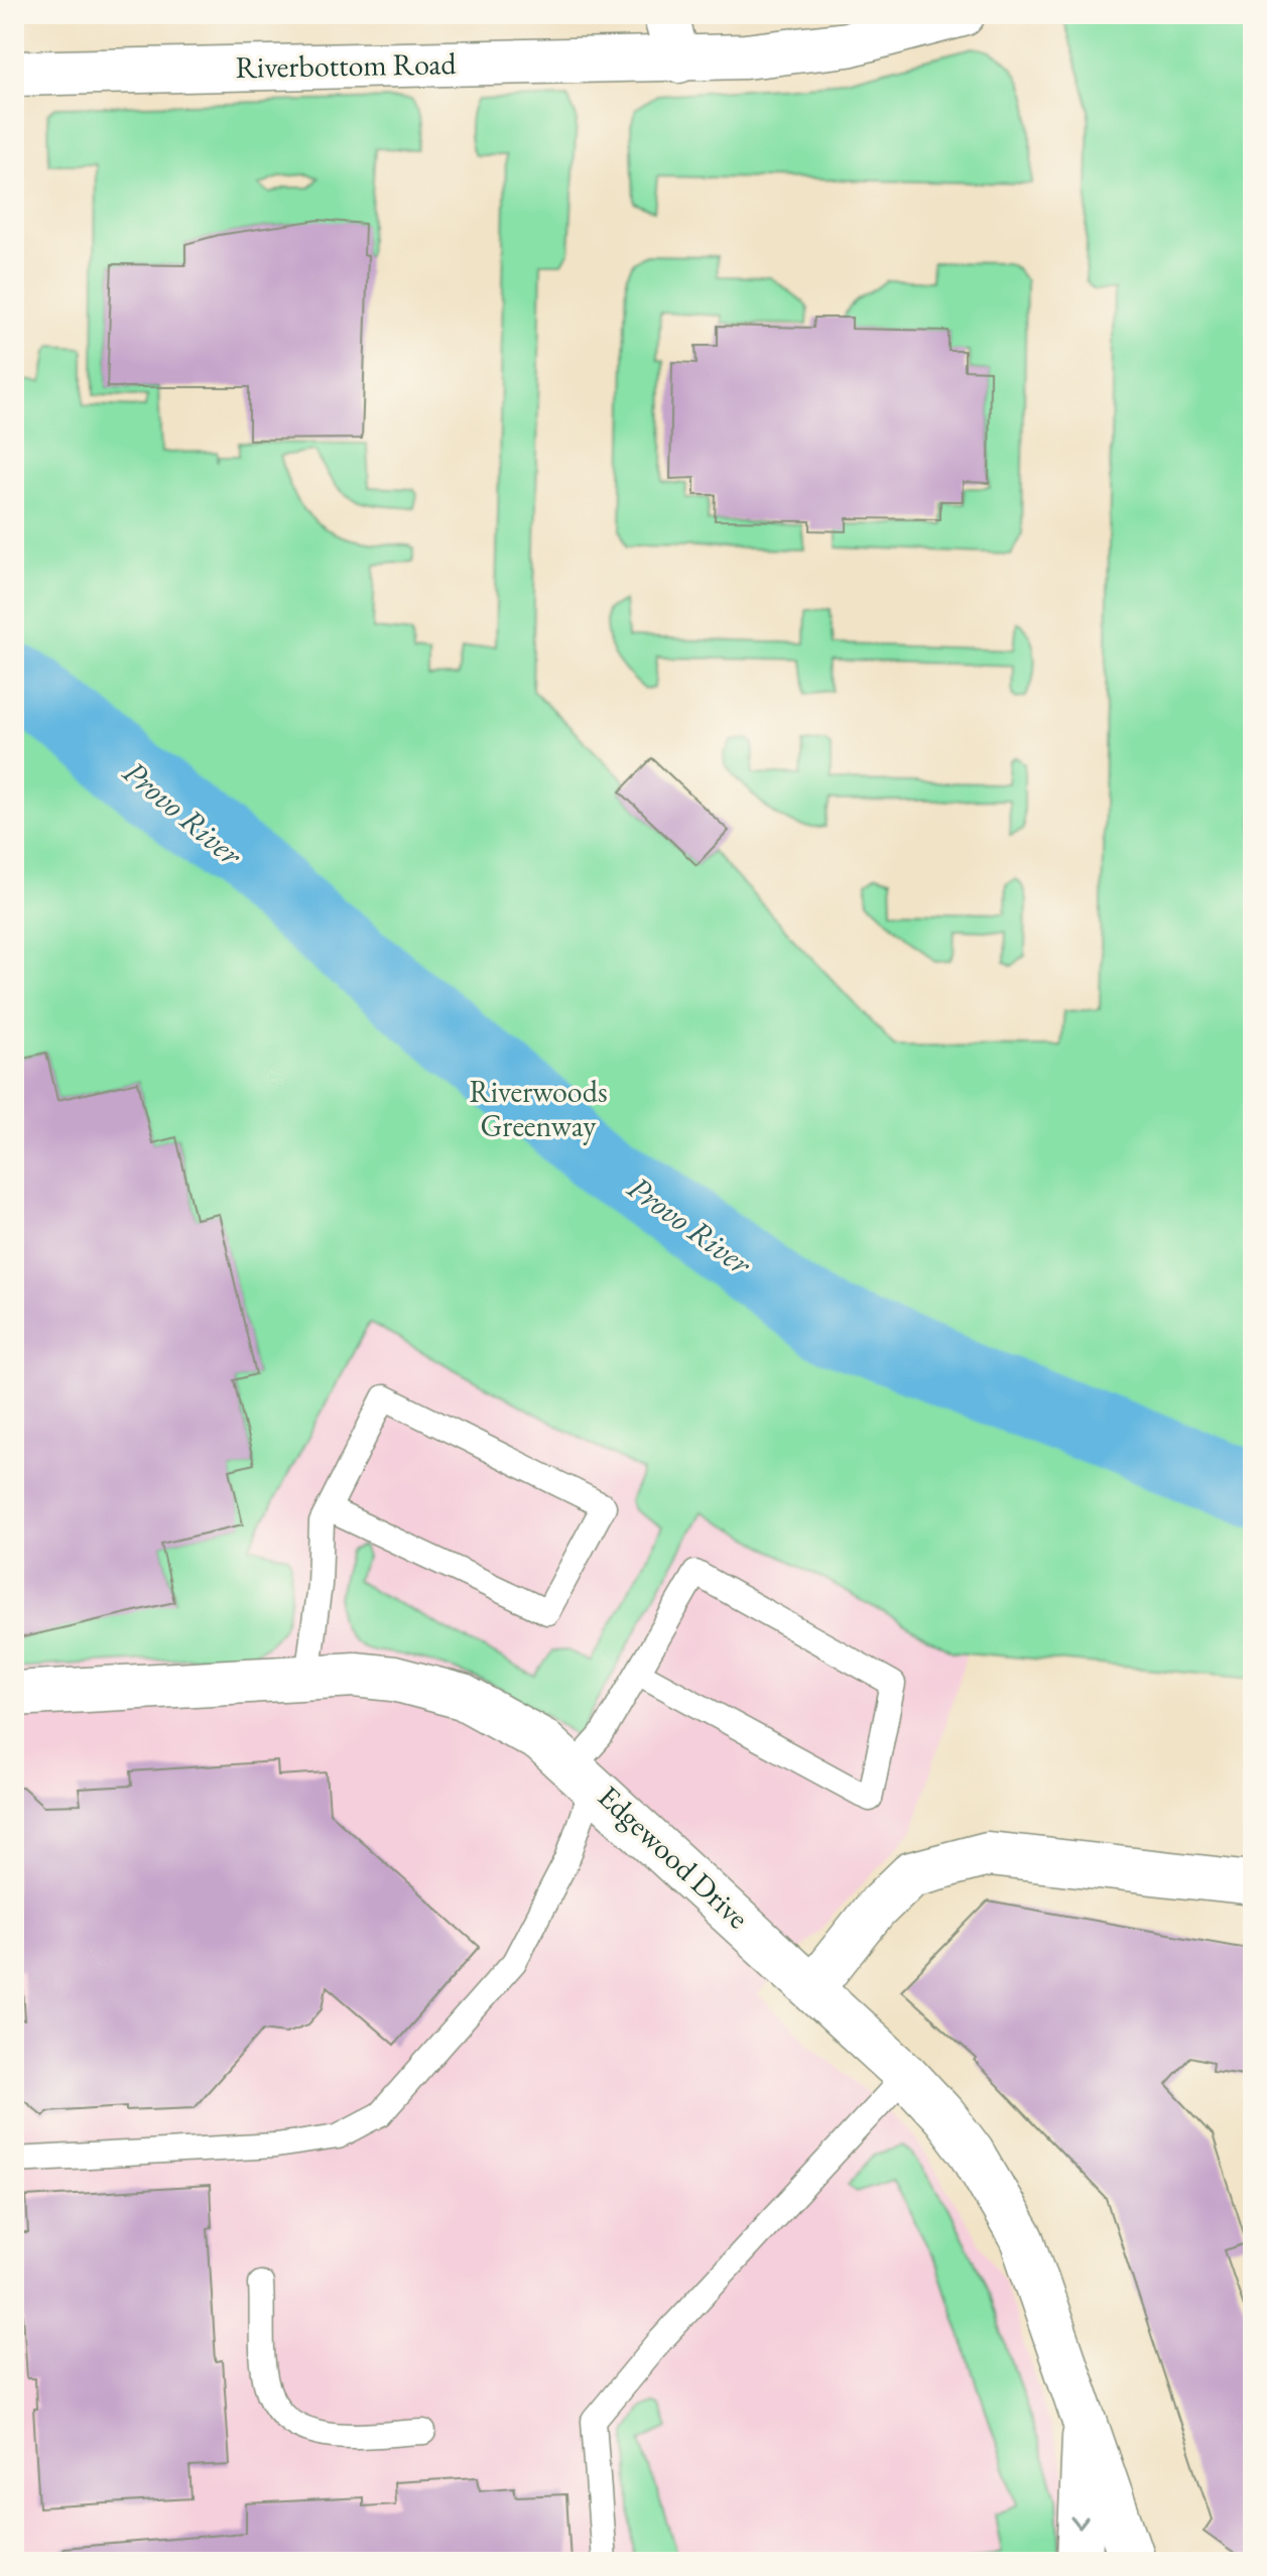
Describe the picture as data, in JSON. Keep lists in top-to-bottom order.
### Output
{
  "streets": {
    "street": ["Riverbottom Road", "Edgewood Drive"]
  },
  "water": ["Provo River"],
  "parks": ["Riverwoods Greenway"]
}
